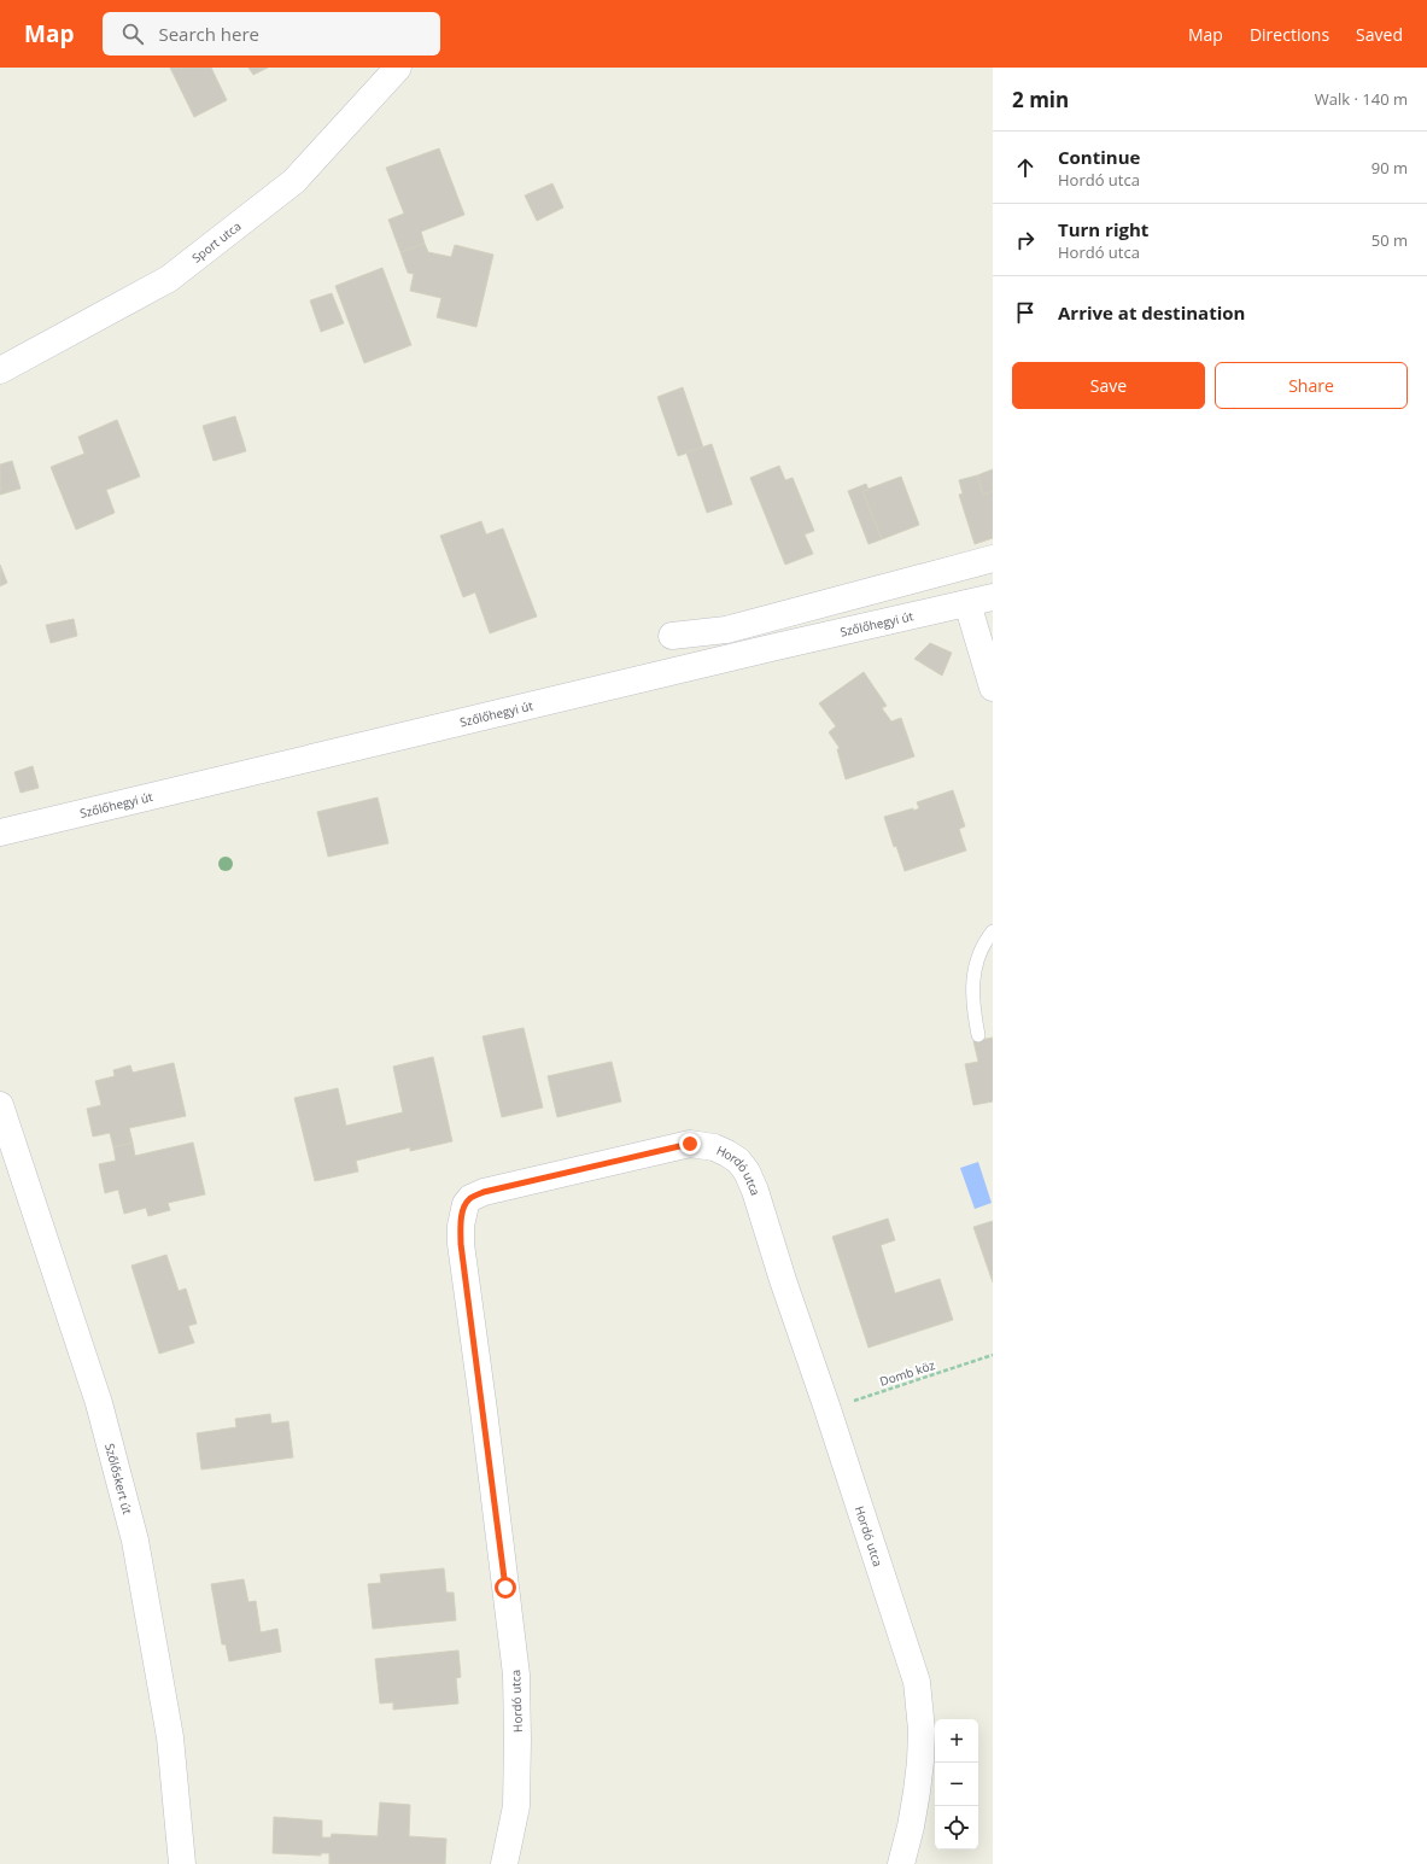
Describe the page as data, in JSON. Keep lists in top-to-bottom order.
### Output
{
  "streets": {
    "street": [
      "Sport utca",
      "Szőlőhegyi út",
      "Hordó utca",
      "Szőlőskert út"
    ],
    "path": ["Domb köz"]
  },
  "crossings": [
    ["Hordó utca", "Domb köz"]
  ],
  "page": {
    "header": "Map",
    "search": "Search here",
    "nav": ["Map", "Directions", "Saved"],
    "heading": ["2 min", "Walk · 140 m"],
    "list": [
      ["Continue", "Hordó utca", "90 m"],
      ["Turn right", "Hordó utca", "50 m"],
      "Arrive at destination"
    ],
    "buttons": ["Save", "Share"],
    "map_buttons": ["+", "−"]
  }
}
